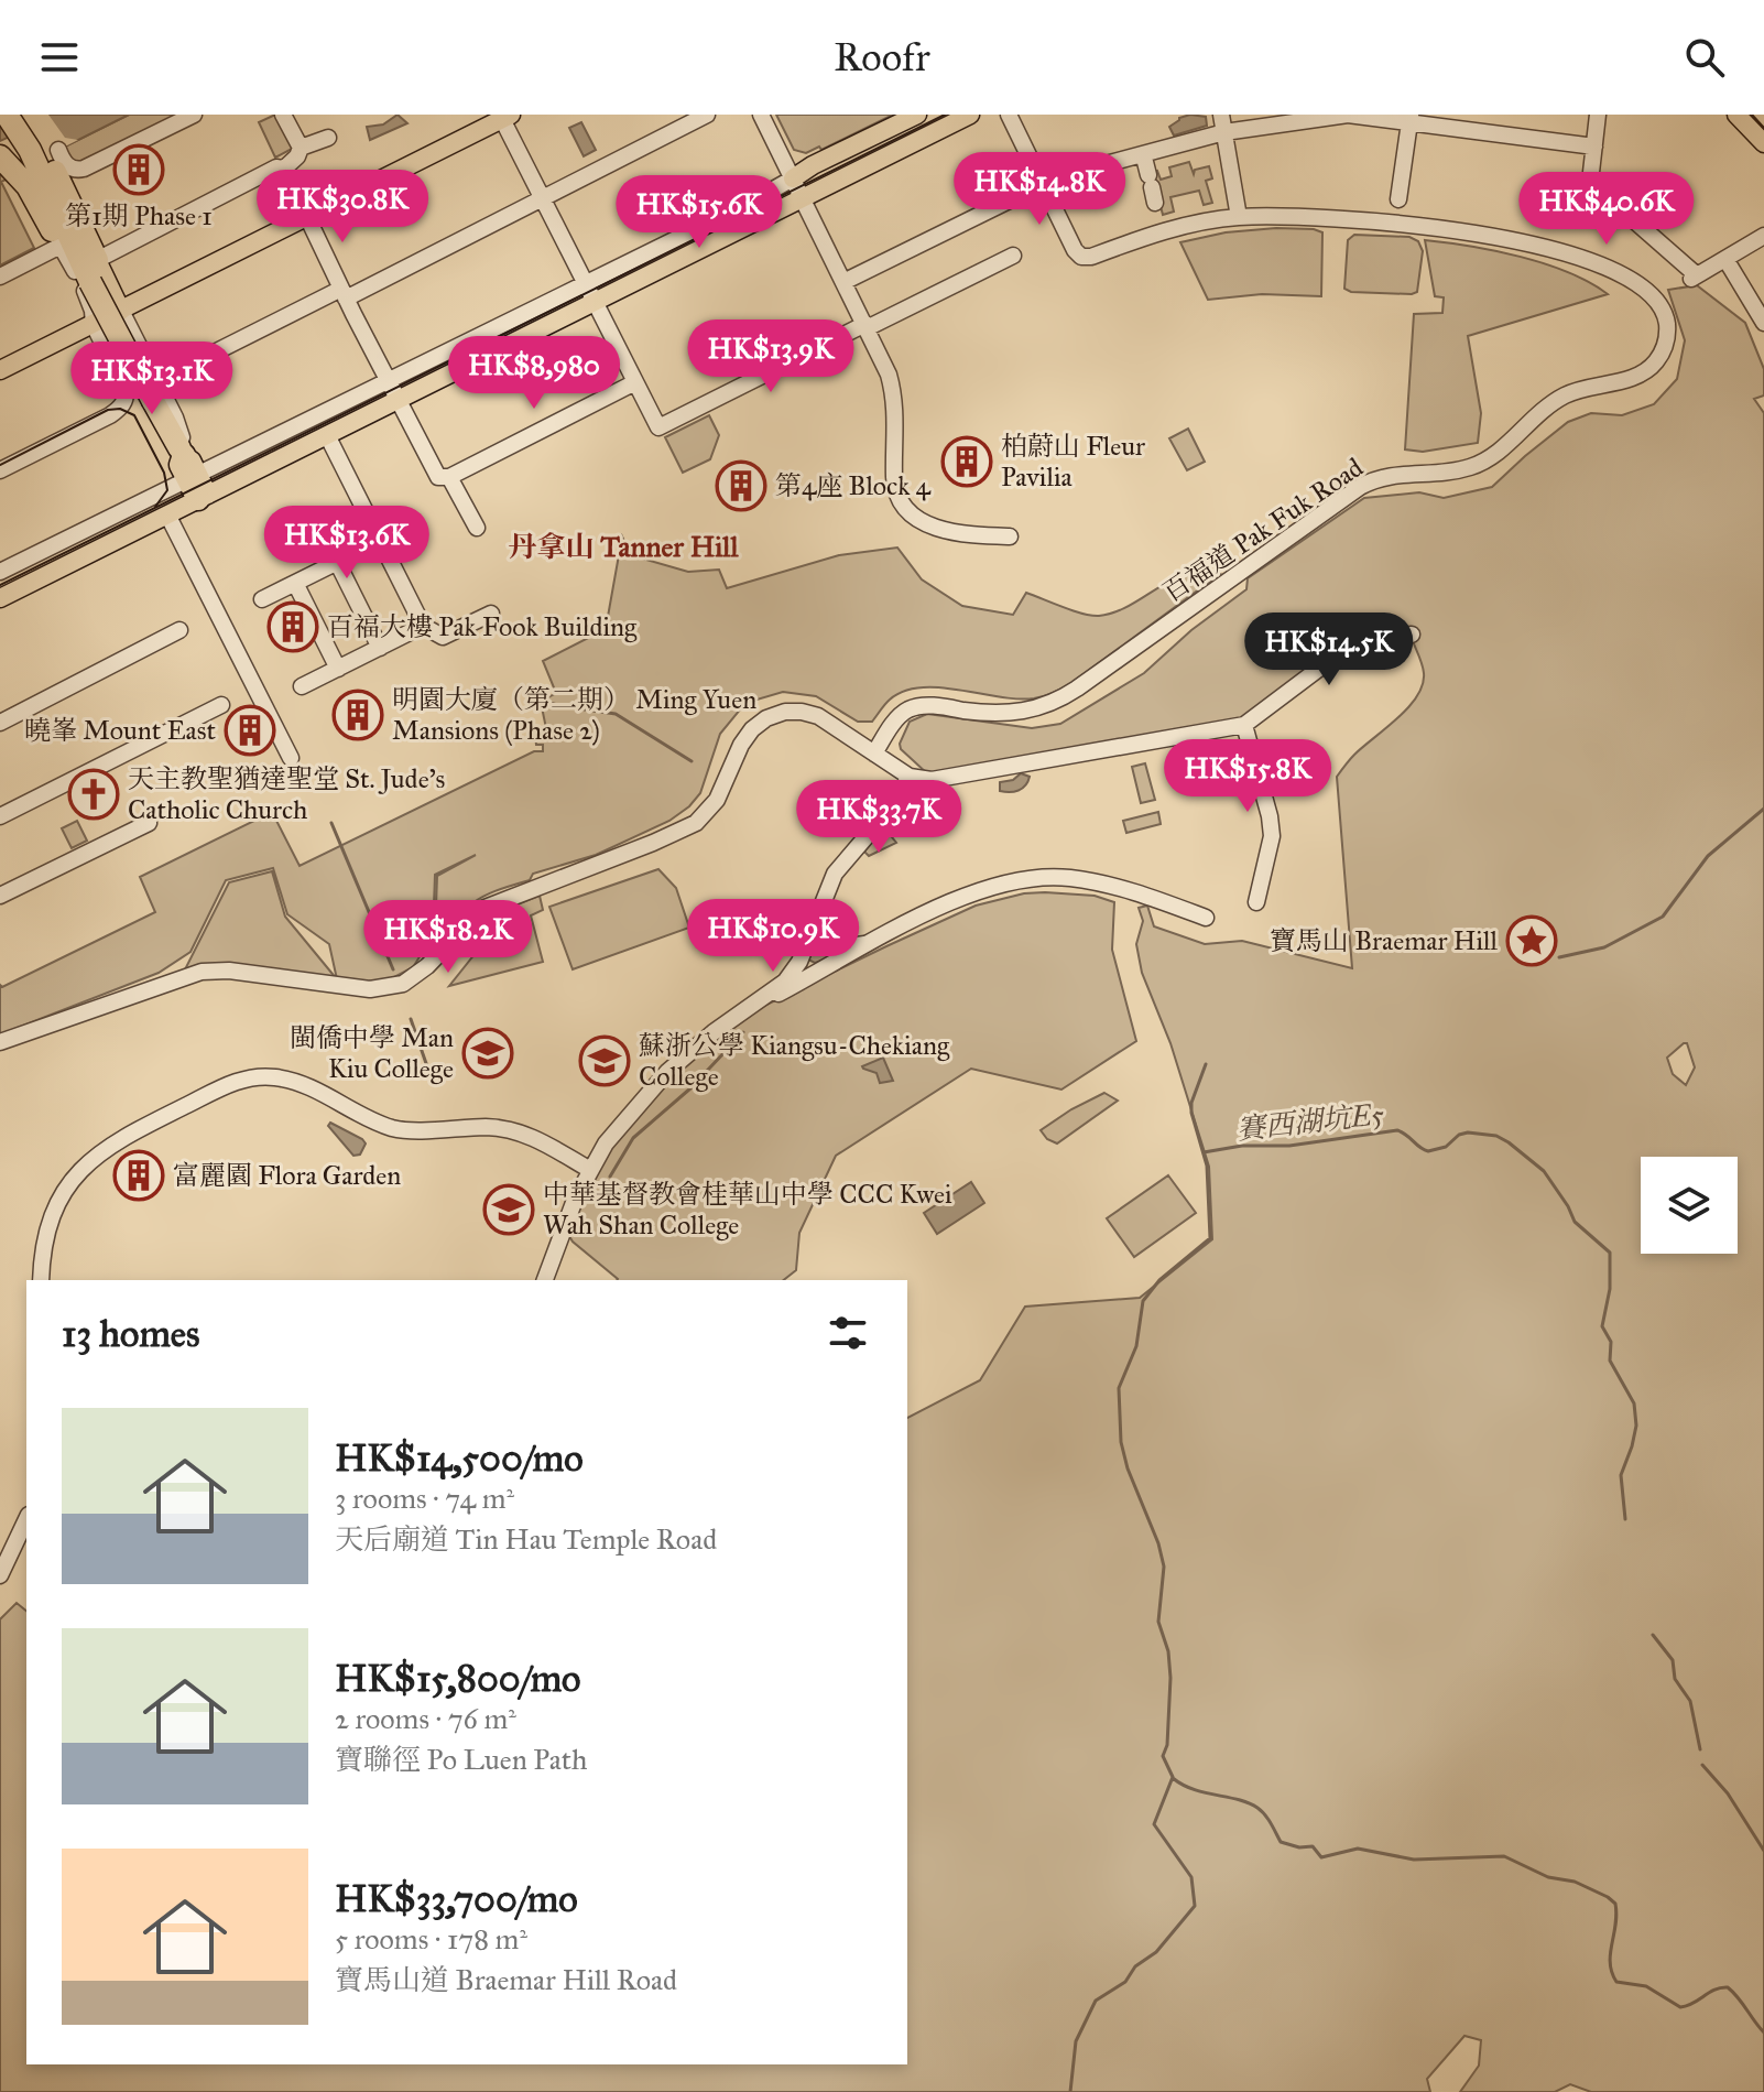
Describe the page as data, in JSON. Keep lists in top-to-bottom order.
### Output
{
  "streets": {
    "street": ["百福道 Pak Fuk Road"]
  },
  "districts": ["丹拿山 Tanner Hill"],
  "water": ["賽西湖坑E5"],
  "places": {
    "building": [
      "第1期 Phase 1",
      "柏蔚山 Fleur Pavilia",
      "第4座 Block 4",
      "百福大樓 Pak Fook Building",
      "明園大廈（第二期） Ming Yuen Mansions (Phase 2)",
      "曉峯 Mount East",
      "富麗園 Flora Garden"
    ],
    "church": ["天主教聖猶達聖堂 St. Jude's Catholic Church"],
    "place": ["寶馬山 Braemar Hill"],
    "school or university": ["閩僑中學 Man Kiu College", "蘇浙公學 Kiangsu-Chekiang College", "中華基督教會桂華山中學 CCC Kwei Wah Shan College"]
  },
  "page": {
    "header": "Roofr",
    "price": [
      "HK$14.8K",
      "HK$30.8K",
      "HK$40.6K",
      "HK$15.6K",
      "HK$13.9K",
      "HK$8,980",
      "HK$13.1K",
      "HK$13.6K",
      "HK$14.5K",
      "HK$15.8K",
      "HK$33.7K",
      "HK$10.9K",
      "HK$18.2K"
    ],
    "heading": "13 homes",
    "list": [
      {
        "name": "HK$14,500/mo",
        "note": "3 rooms · 74 m² · 天后廟道 Tin Hau Temple Road"
      },
      {
        "name": "HK$15,800/mo",
        "note": "2 rooms · 76 m² · 寶聯徑 Po Luen Path"
      },
      {
        "name": "HK$33,700/mo",
        "note": "5 rooms · 178 m² · 寶馬山道 Braemar Hill Road"
      }
    ]
  }
}
